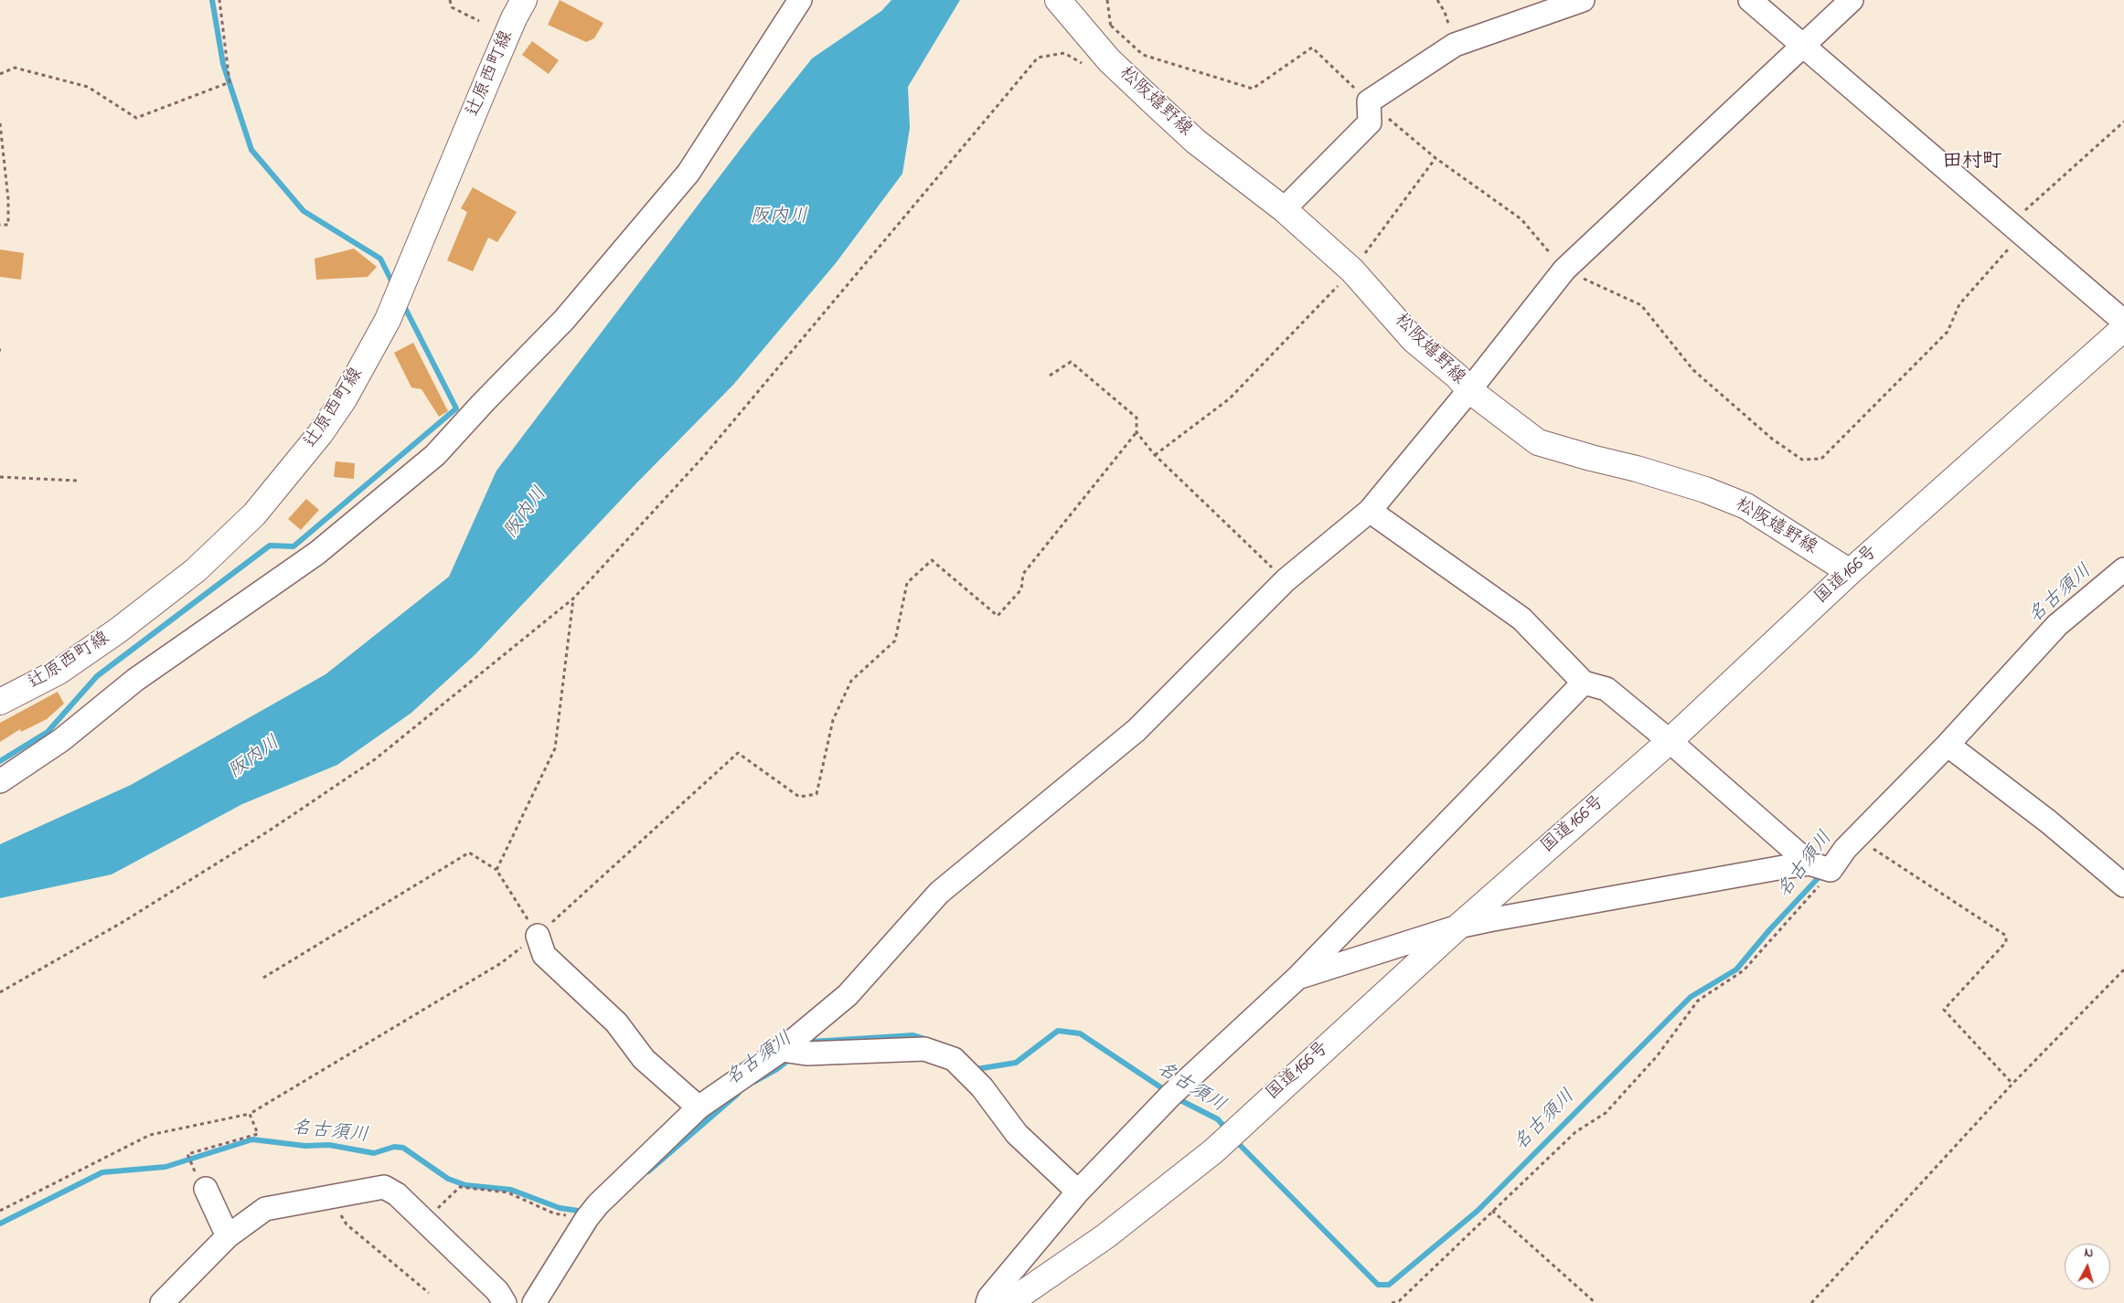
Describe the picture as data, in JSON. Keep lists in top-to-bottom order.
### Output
{
  "streets": {
    "main road": ["辻原西町線", "松阪嬉野線", "国道166号"]
  },
  "crossings": [
    ["松阪嬉野線", "国道166号"]
  ],
  "districts": ["田村町"],
  "water": ["阪内川", "名古須川"],
  "north": "top"
}
